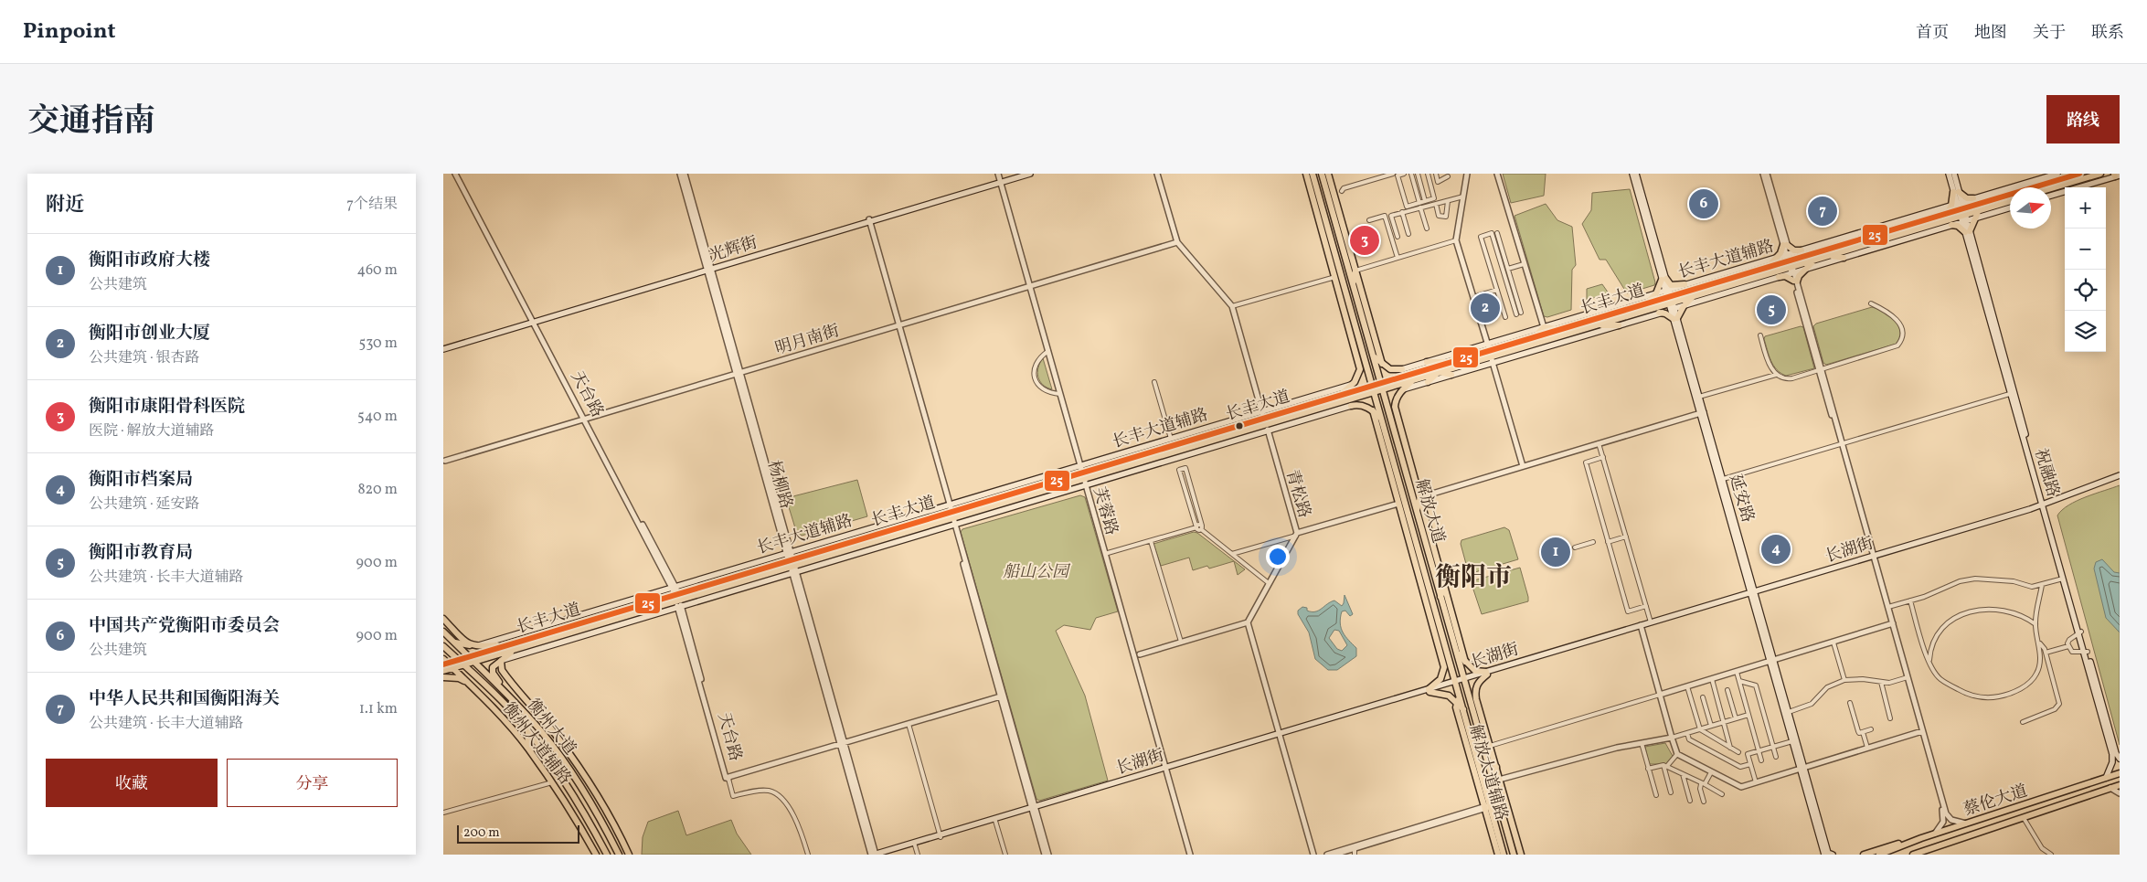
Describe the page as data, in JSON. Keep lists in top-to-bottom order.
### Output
{
  "streets": {
    "main road": [
      "光辉街",
      "长丰大道辅路",
      "长丰大道",
      "祝融路",
      "延安路",
      "解放大道",
      "长湖街",
      "衡州大道",
      "衡州大道辅路",
      "解放大道辅路",
      "蔡伦大道"
    ],
    "street": [
      "明月南街",
      "天台路",
      "杨柳路",
      "青松路",
      "芙蓉路"
    ]
  },
  "crossings": [
    ["光辉街", "天台路"],
    ["光辉街", "杨柳路"],
    ["光辉街", "芙蓉路"],
    ["长丰大道辅路", "长丰大道"],
    ["长丰大道辅路", "天台路"],
    ["长丰大道辅路", "祝融路"],
    ["长丰大道辅路", "杨柳路"],
    ["长丰大道辅路", "青松路"],
    ["长丰大道辅路", "延安路"],
    ["长丰大道辅路", "芙蓉路"],
    ["长丰大道辅路", "衡州大道辅路"],
    ["长丰大道", "天台路"],
    ["长丰大道", "祝融路"],
    ["长丰大道", "杨柳路"],
    ["长丰大道", "青松路"],
    ["长丰大道", "延安路"],
    ["长丰大道", "芙蓉路"],
    ["长丰大道", "解放大道"],
    ["长丰大道", "衡州大道"],
    ["长丰大道", "衡州大道辅路"],
    ["明月南街", "天台路"],
    ["明月南街", "杨柳路"],
    ["明月南街", "青松路"],
    ["明月南街", "芙蓉路"],
    ["祝融路", "长湖街"],
    ["祝融路", "蔡伦大道"],
    ["杨柳路", "长湖街"],
    ["延安路", "长湖街"],
    ["芙蓉路", "长湖街"],
    ["解放大道", "长湖街"],
    ["解放大道", "解放大道辅路"],
    ["长湖街", "解放大道辅路"]
  ],
  "districts": ["衡阳市"],
  "parks": ["船山公园"],
  "lines": ["transit line 25"],
  "scale_bar": "200 m",
  "north": "right",
  "page": {
    "header": "Pinpoint",
    "nav": [
      "首页",
      "地图",
      "关于",
      "联系"
    ],
    "title": "交通指南",
    "buttons": [
      "路线",
      ["收藏", "分享"]
    ],
    "heading": ["附近", "7个结果"],
    "map_buttons": ["+", "−"],
    "pins": [
      "6",
      "7",
      "3",
      "2",
      "5",
      "4",
      "1"
    ],
    "list": [
      {
        "mark": "1",
        "name": "衡阳市政府大楼",
        "note": "公共建筑",
        "value": "460 m"
      },
      {
        "mark": "2",
        "name": "衡阳市创业大厦",
        "note": "公共建筑 · 银杏路",
        "value": "530 m"
      },
      {
        "mark": "3",
        "name": "衡阳市康阳骨科医院",
        "note": "医院 · 解放大道辅路",
        "value": "540 m"
      },
      {
        "mark": "4",
        "name": "衡阳市档案局",
        "note": "公共建筑 · 延安路",
        "value": "820 m"
      },
      {
        "mark": "5",
        "name": "衡阳市教育局",
        "note": "公共建筑 · 长丰大道辅路",
        "value": "900 m"
      },
      {
        "mark": "6",
        "name": "中国共产党衡阳市委员会",
        "note": "公共建筑",
        "value": "900 m"
      },
      {
        "mark": "7",
        "name": "中华人民共和国衡阳海关",
        "note": "公共建筑 · 长丰大道辅路",
        "value": "1.1 km"
      }
    ],
    "scale": "200 m"
  }
}
